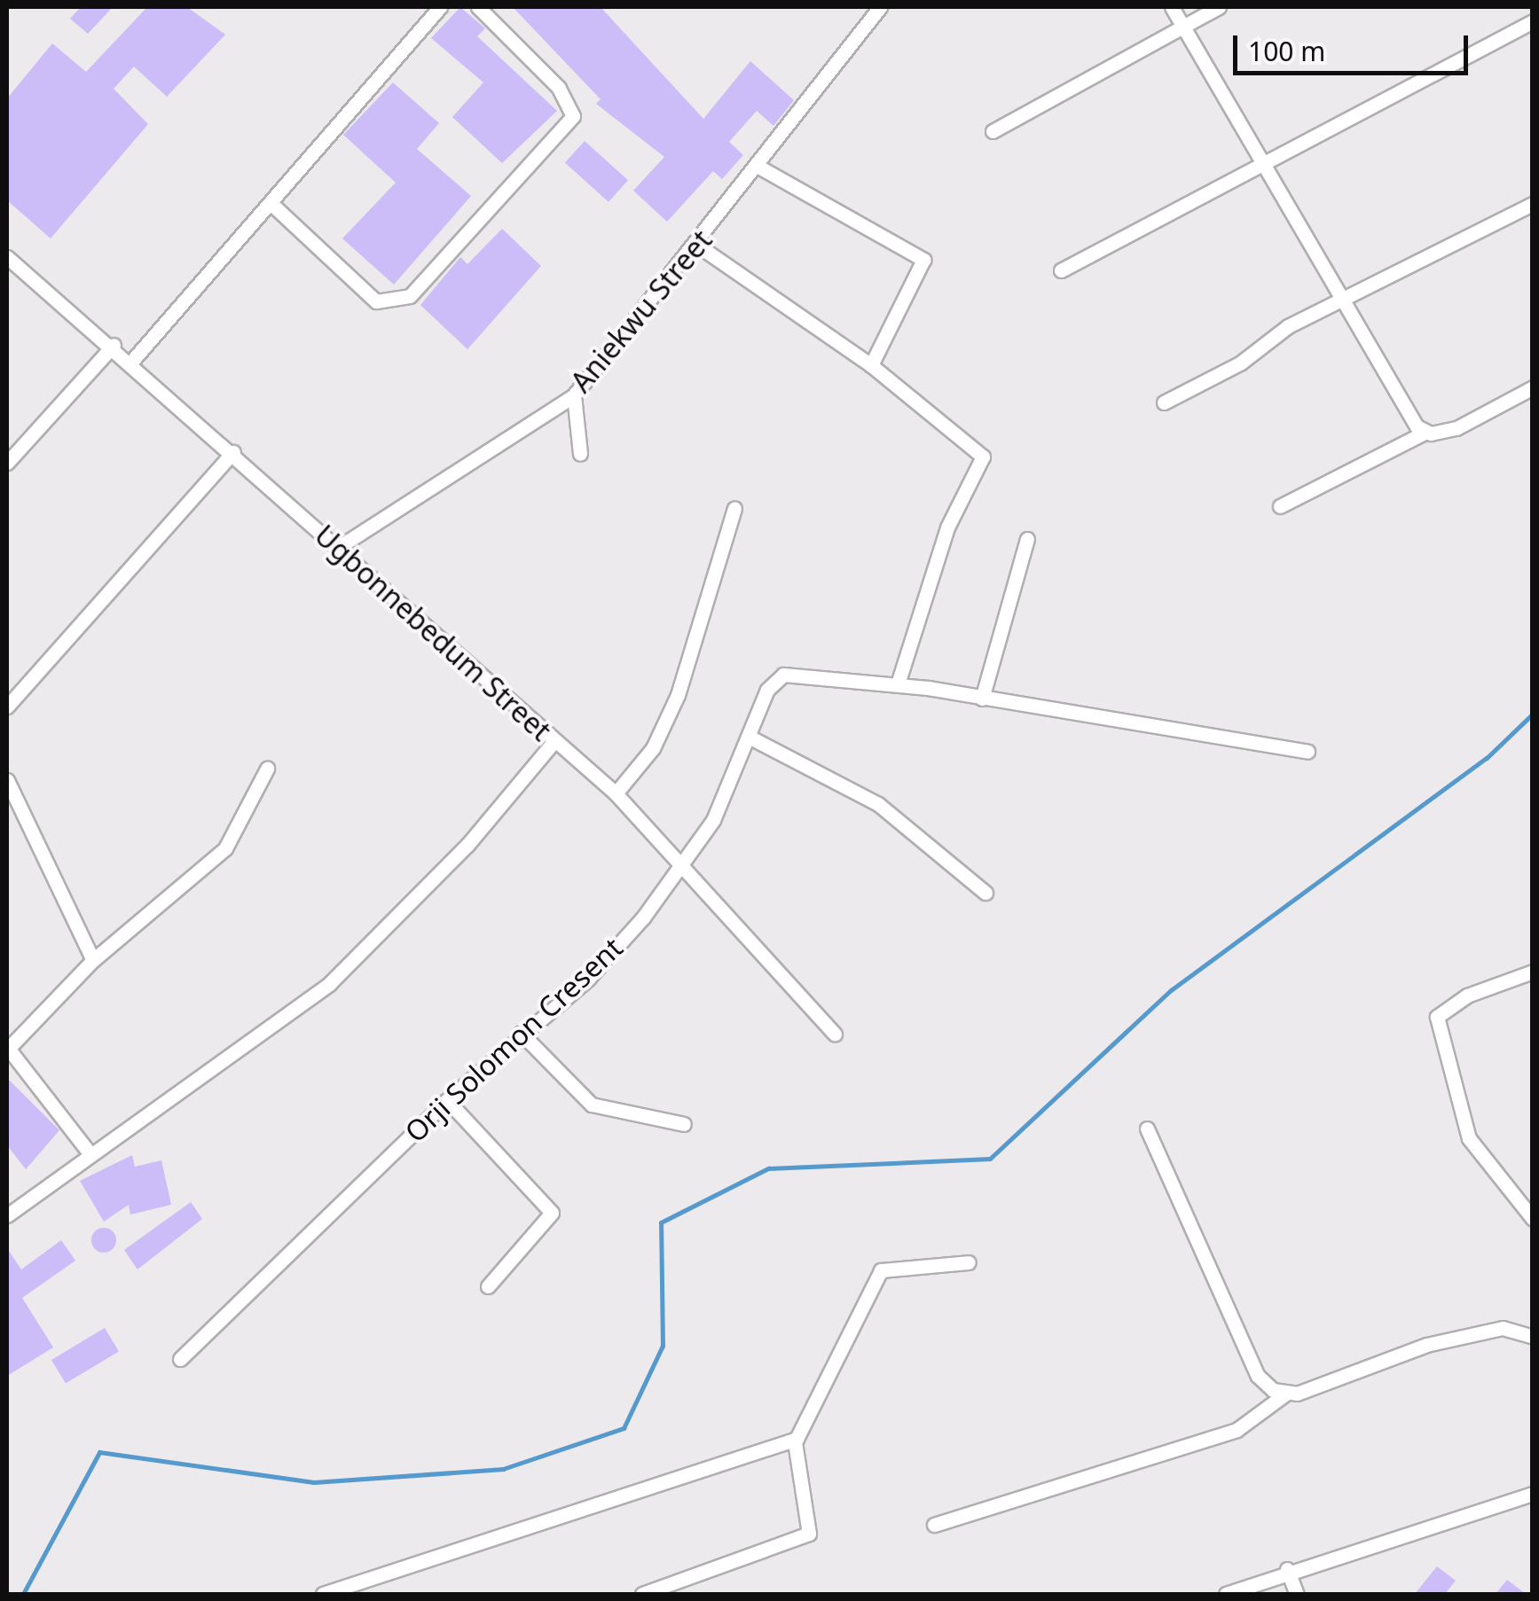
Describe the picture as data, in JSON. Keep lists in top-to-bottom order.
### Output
{
  "streets": {
    "street": ["Aniekwu Street", "Ugbonnebedum Street", "Orji Solomon Cresent"]
  },
  "crossings": [
    ["Aniekwu Street", "Ugbonnebedum Street"],
    ["Ugbonnebedum Street", "Orji Solomon Cresent"]
  ],
  "scale_bar": "100 m"
}
